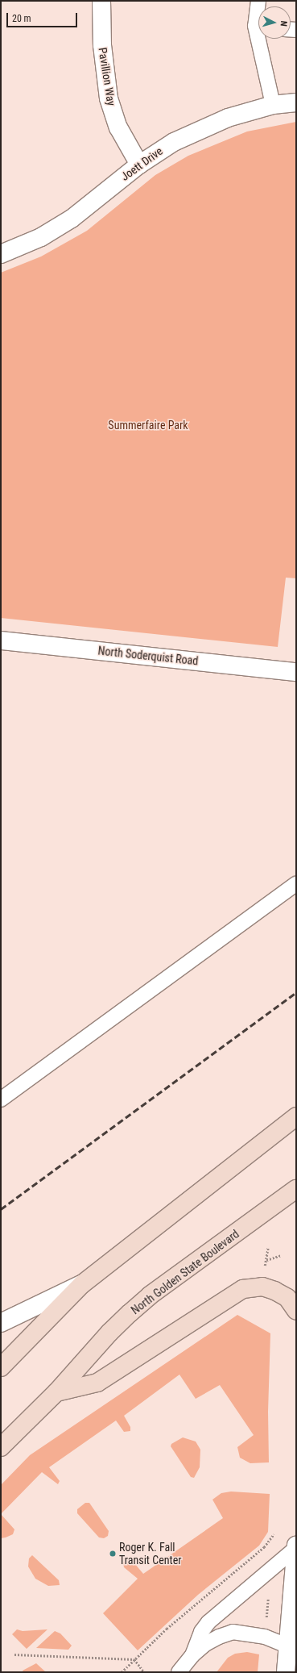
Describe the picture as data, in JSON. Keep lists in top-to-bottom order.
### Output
{
  "streets": {
    "main road": ["North Golden State Boulevard"],
    "street": ["Pavillion Way", "Joett Drive", "North Soderquist Road"]
  },
  "crossings": [
    ["Pavillion Way", "Joett Drive"]
  ],
  "parks": ["Summerfaire Park"],
  "places": ["Roger K. Fall Transit Center"],
  "scale_bar": "20 m",
  "north": "right"
}
